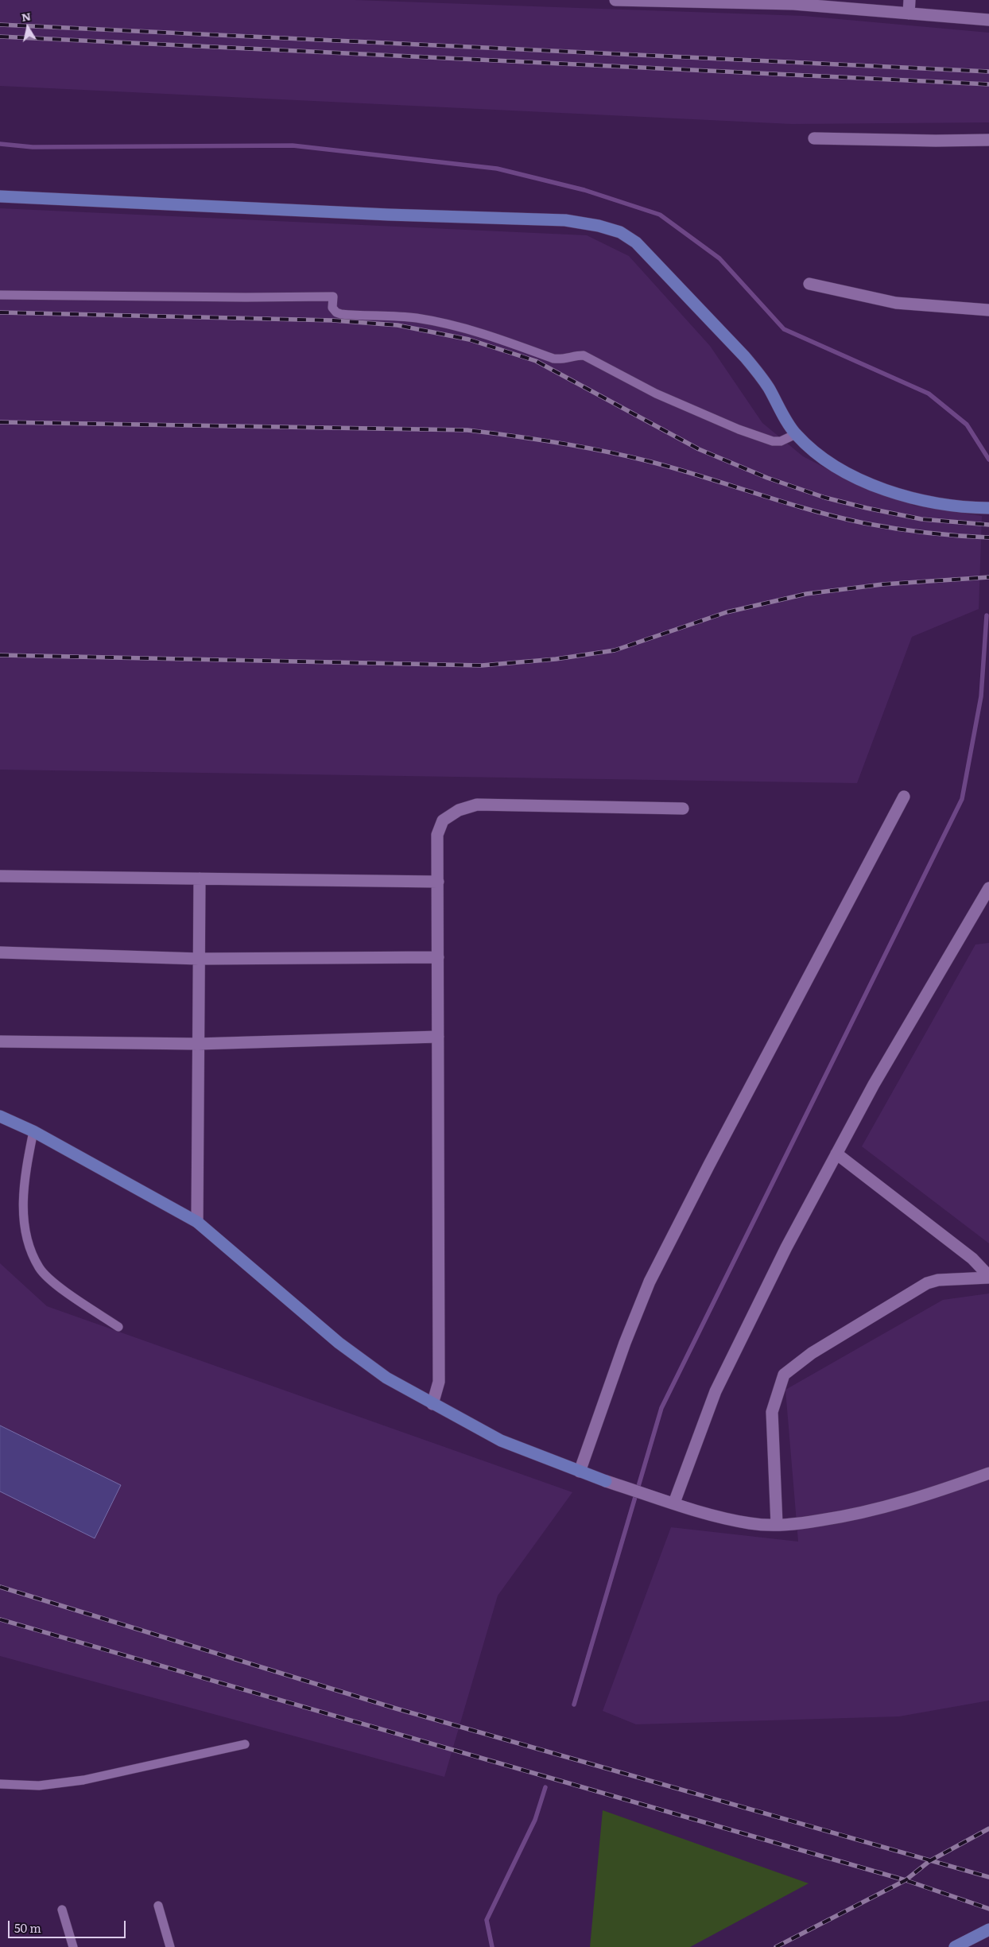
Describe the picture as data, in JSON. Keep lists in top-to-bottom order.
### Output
{
  "scale_bar": "50 m",
  "north": "top"
}
